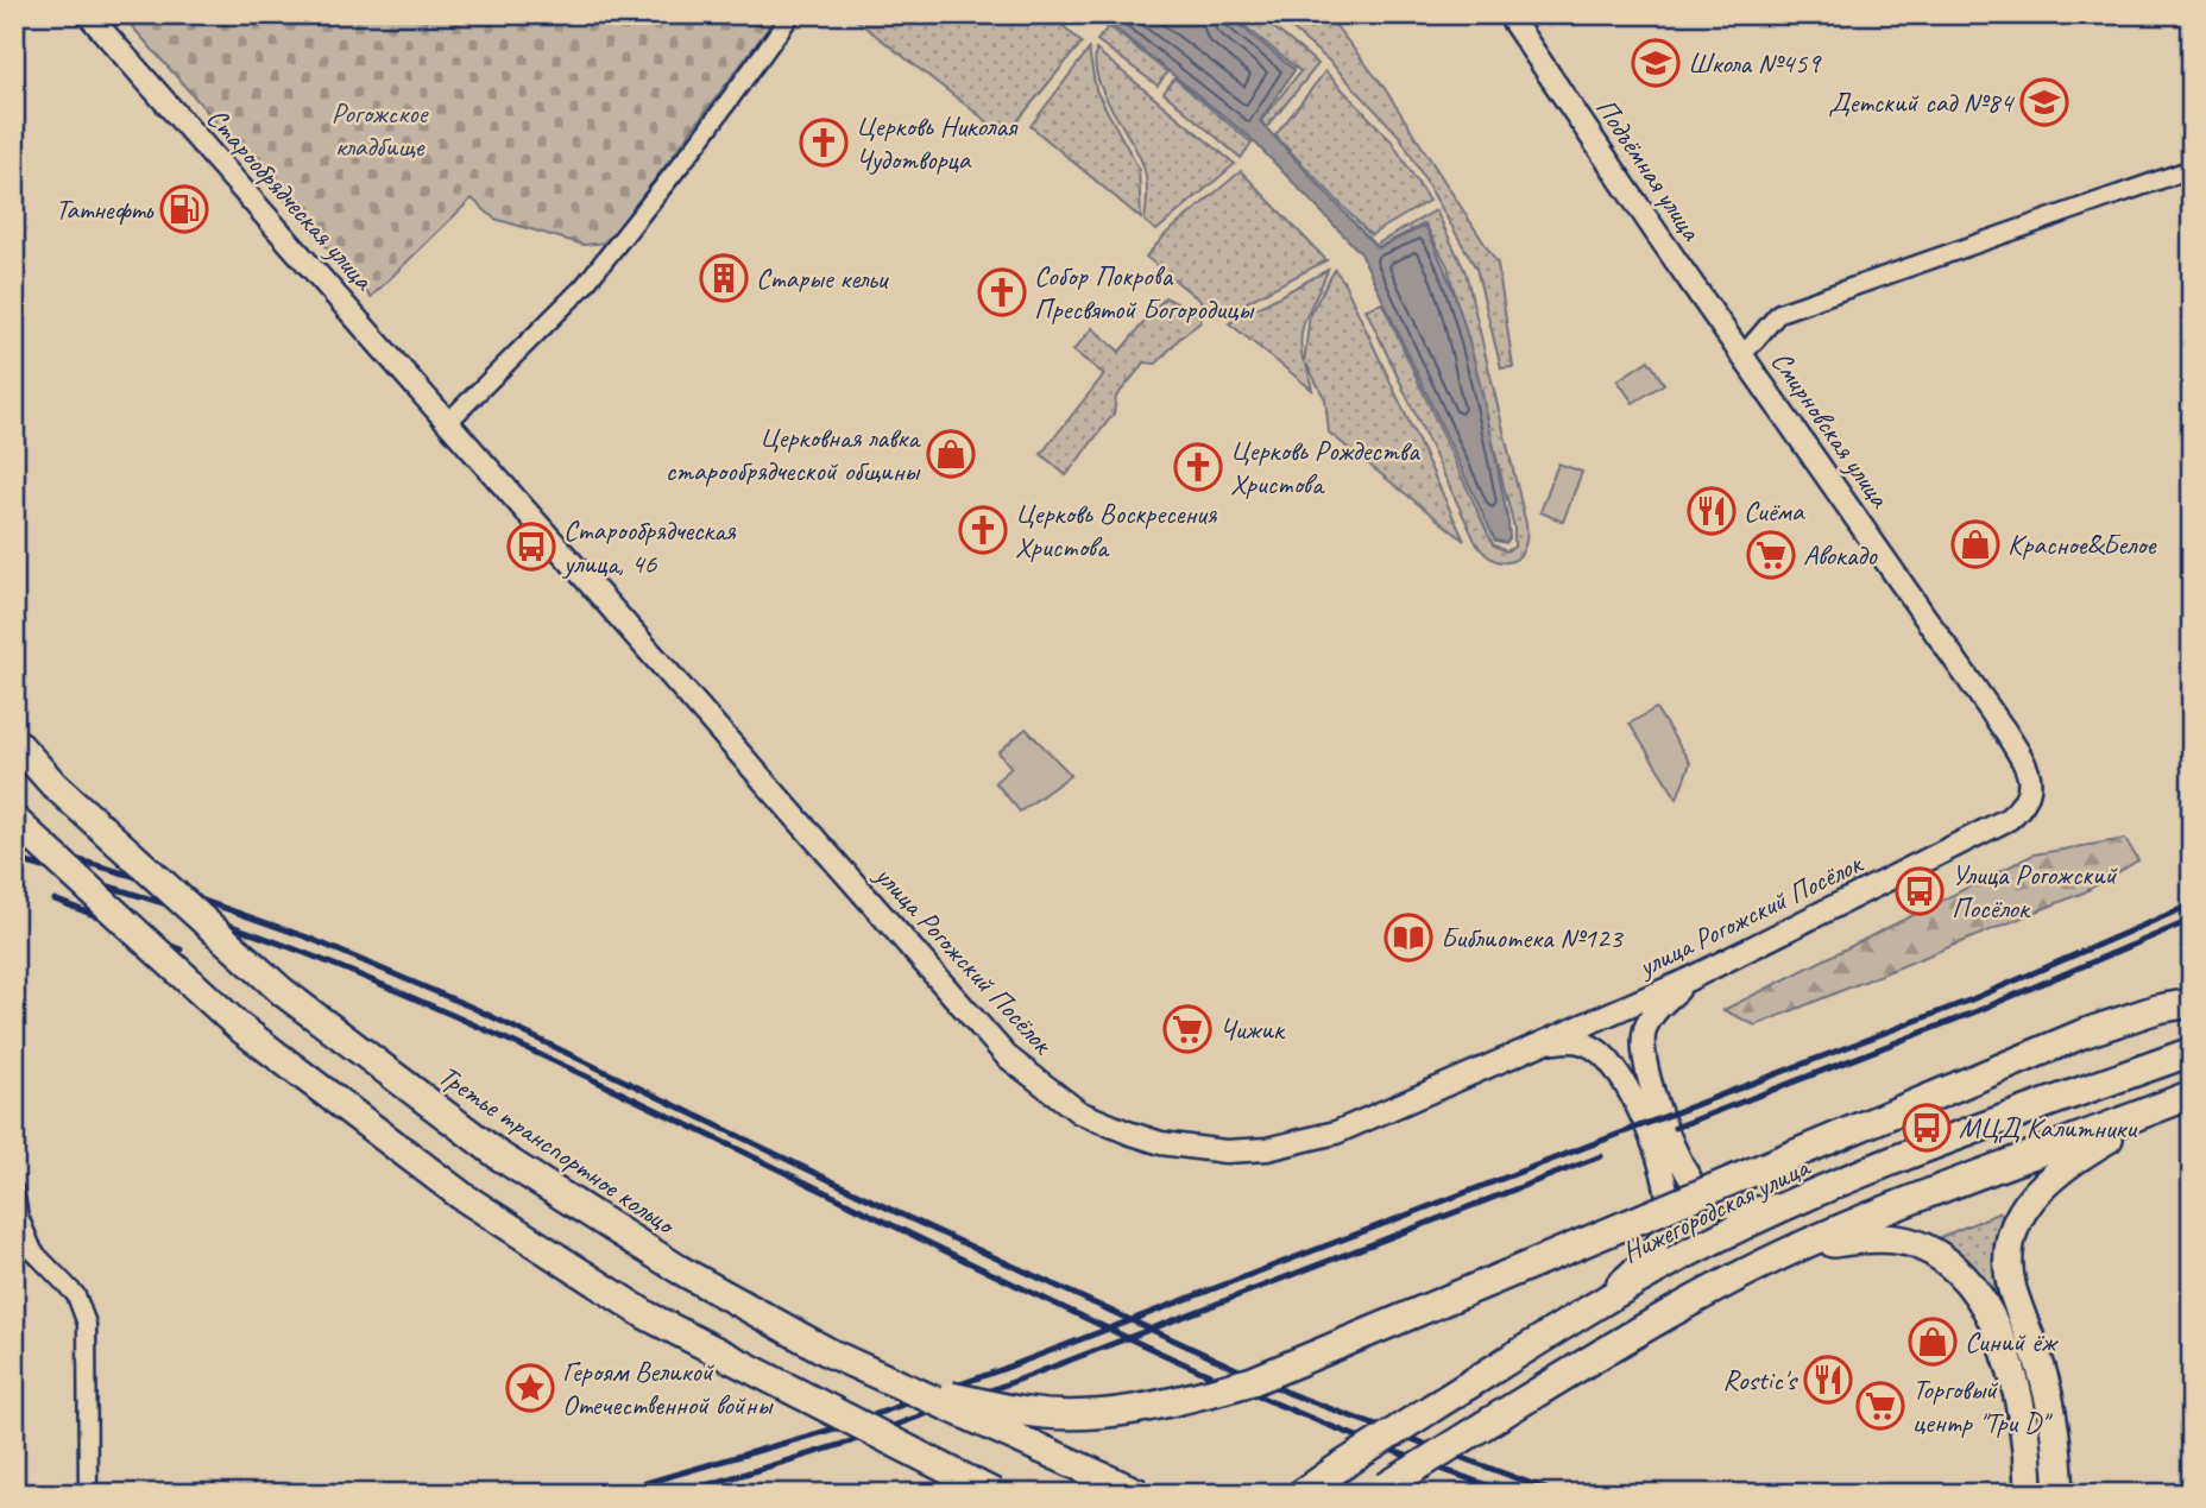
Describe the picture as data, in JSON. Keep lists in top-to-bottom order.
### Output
{
  "streets": {
    "main road": ["Третье транспортное кольцо", "Нижегородская улица"],
    "street": [
      "Подъёмная улица",
      "Старообрядческая улица",
      "Смирновская улица",
      "улица Рогожский Посёлок"
    ]
  },
  "crossings": [
    ["Подъёмная улица", "Смирновская улица"],
    ["Старообрядческая улица", "улица Рогожский Посёлок"],
    ["Смирновская улица", "улица Рогожский Посёлок"]
  ],
  "parks": ["Рогожское кладбище"],
  "places": {
    "school or university": ["Школа №459", "Детский сад №84"],
    "church": [
      "Церковь Николая Чудотворца",
      "Собор Покрова Пресвятой Богородицы",
      "Церковь Рождества Христова",
      "Церковь Воскресения Христова"
    ],
    "fuel station": ["Татнефть"],
    "building": ["Старые кельи"],
    "shop": ["Церковная лавка старообрядческой общины", "Красное&Белое", "Синий ёж"],
    "restaurant": ["Сиёма", "Rostic's"],
    "bus stop": ["Старообрядческая улица, 46", "Улица Рогожский Посёлок", "МЦД Калитники"],
    "supermarket": ["Авокадо", "Чижик", "Торговый центр \"Три D\""],
    "library": ["Библиотека №123"],
    "place": ["Героям Великой Отечественной войны"]
  }
}
